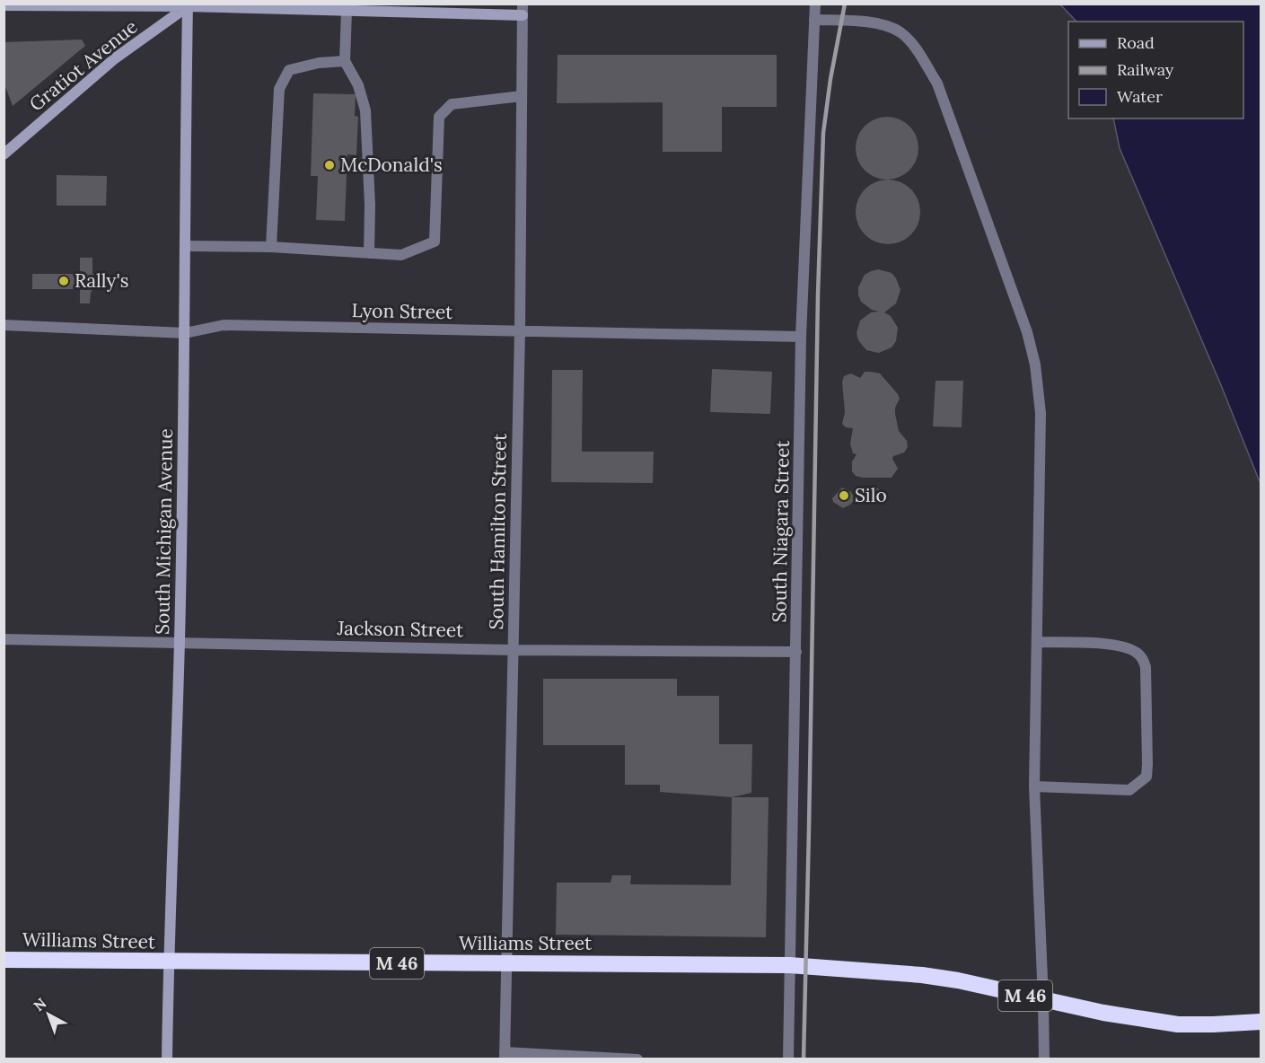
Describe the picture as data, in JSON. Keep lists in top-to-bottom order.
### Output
{
  "streets": {
    "highway": ["Williams Street", "M 46"],
    "street": [
      "Gratiot Avenue",
      "Lyon Street",
      "South Michigan Avenue",
      "South Hamilton Street",
      "South Niagara Street",
      "Jackson Street"
    ]
  },
  "crossings": [
    ["Gratiot Avenue", "South Michigan Avenue"],
    ["Lyon Street", "South Michigan Avenue"],
    ["Lyon Street", "South Hamilton Street"],
    ["Lyon Street", "South Niagara Street"],
    ["South Michigan Avenue", "Jackson Street"],
    ["South Michigan Avenue", "Williams Street"],
    ["South Hamilton Street", "Jackson Street"],
    ["South Hamilton Street", "Williams Street"],
    ["South Niagara Street", "Jackson Street"],
    ["South Niagara Street", "Williams Street"]
  ],
  "places": ["McDonald's", "Rally's", "Silo"],
  "legend": ["Road", "Railway", "Water"],
  "north": "top left"
}
